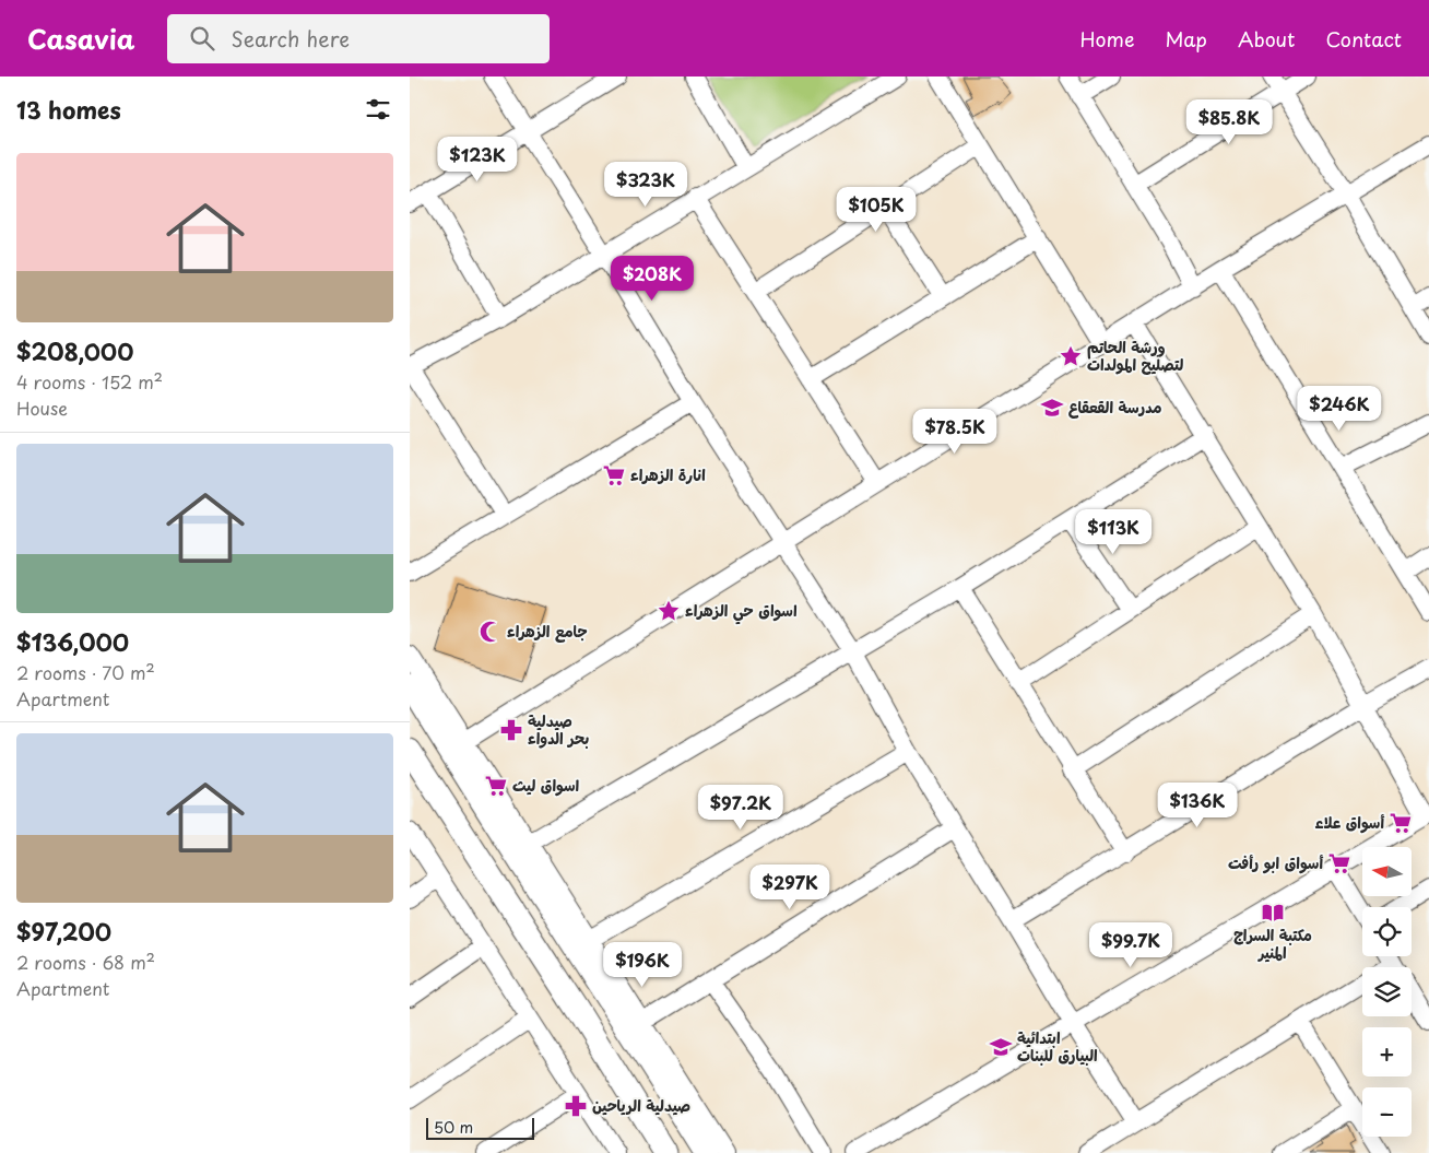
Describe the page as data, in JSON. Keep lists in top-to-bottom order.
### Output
{
  "places": {
    "place": ["ورشة الحاتم لتصليح المولدات", "اسواق حي الزهراء"],
    "school or university": ["مدرسة القعقاع", "ابتدائية البيارق للبنات"],
    "supermarket": [
      "انارة الزهراء",
      "اسواق ليث",
      "أسواق علاء",
      "أسواق ابو رأفت"
    ],
    "mosque": ["جامع الزهراء"],
    "pharmacy": ["صيدلية بحر الدواء", "صيدلية الرياحين"],
    "library": ["مكتبة السراج المنير"]
  },
  "scale_bar": "50 m",
  "north": "left",
  "page": {
    "header": "Casavia",
    "search": "Search here",
    "nav": [
      "Home",
      "Map",
      "About",
      "Contact"
    ],
    "heading": "13 homes",
    "price": [
      "$85.8K",
      "$123K",
      "$323K",
      "$105K",
      "$208K",
      "$246K",
      "$78.5K",
      "$113K",
      "$136K",
      "$97.2K",
      "$297K",
      "$99.7K",
      "$196K"
    ],
    "list": [
      {
        "name": "$208,000",
        "note": "4 rooms · 152 m² · House"
      },
      {
        "name": "$136,000",
        "note": "2 rooms · 70 m² · Apartment"
      },
      {
        "name": "$97,200",
        "note": "2 rooms · 68 m² · Apartment"
      }
    ],
    "map_buttons": ["+", "−"],
    "scale": "50 m"
  }
}
